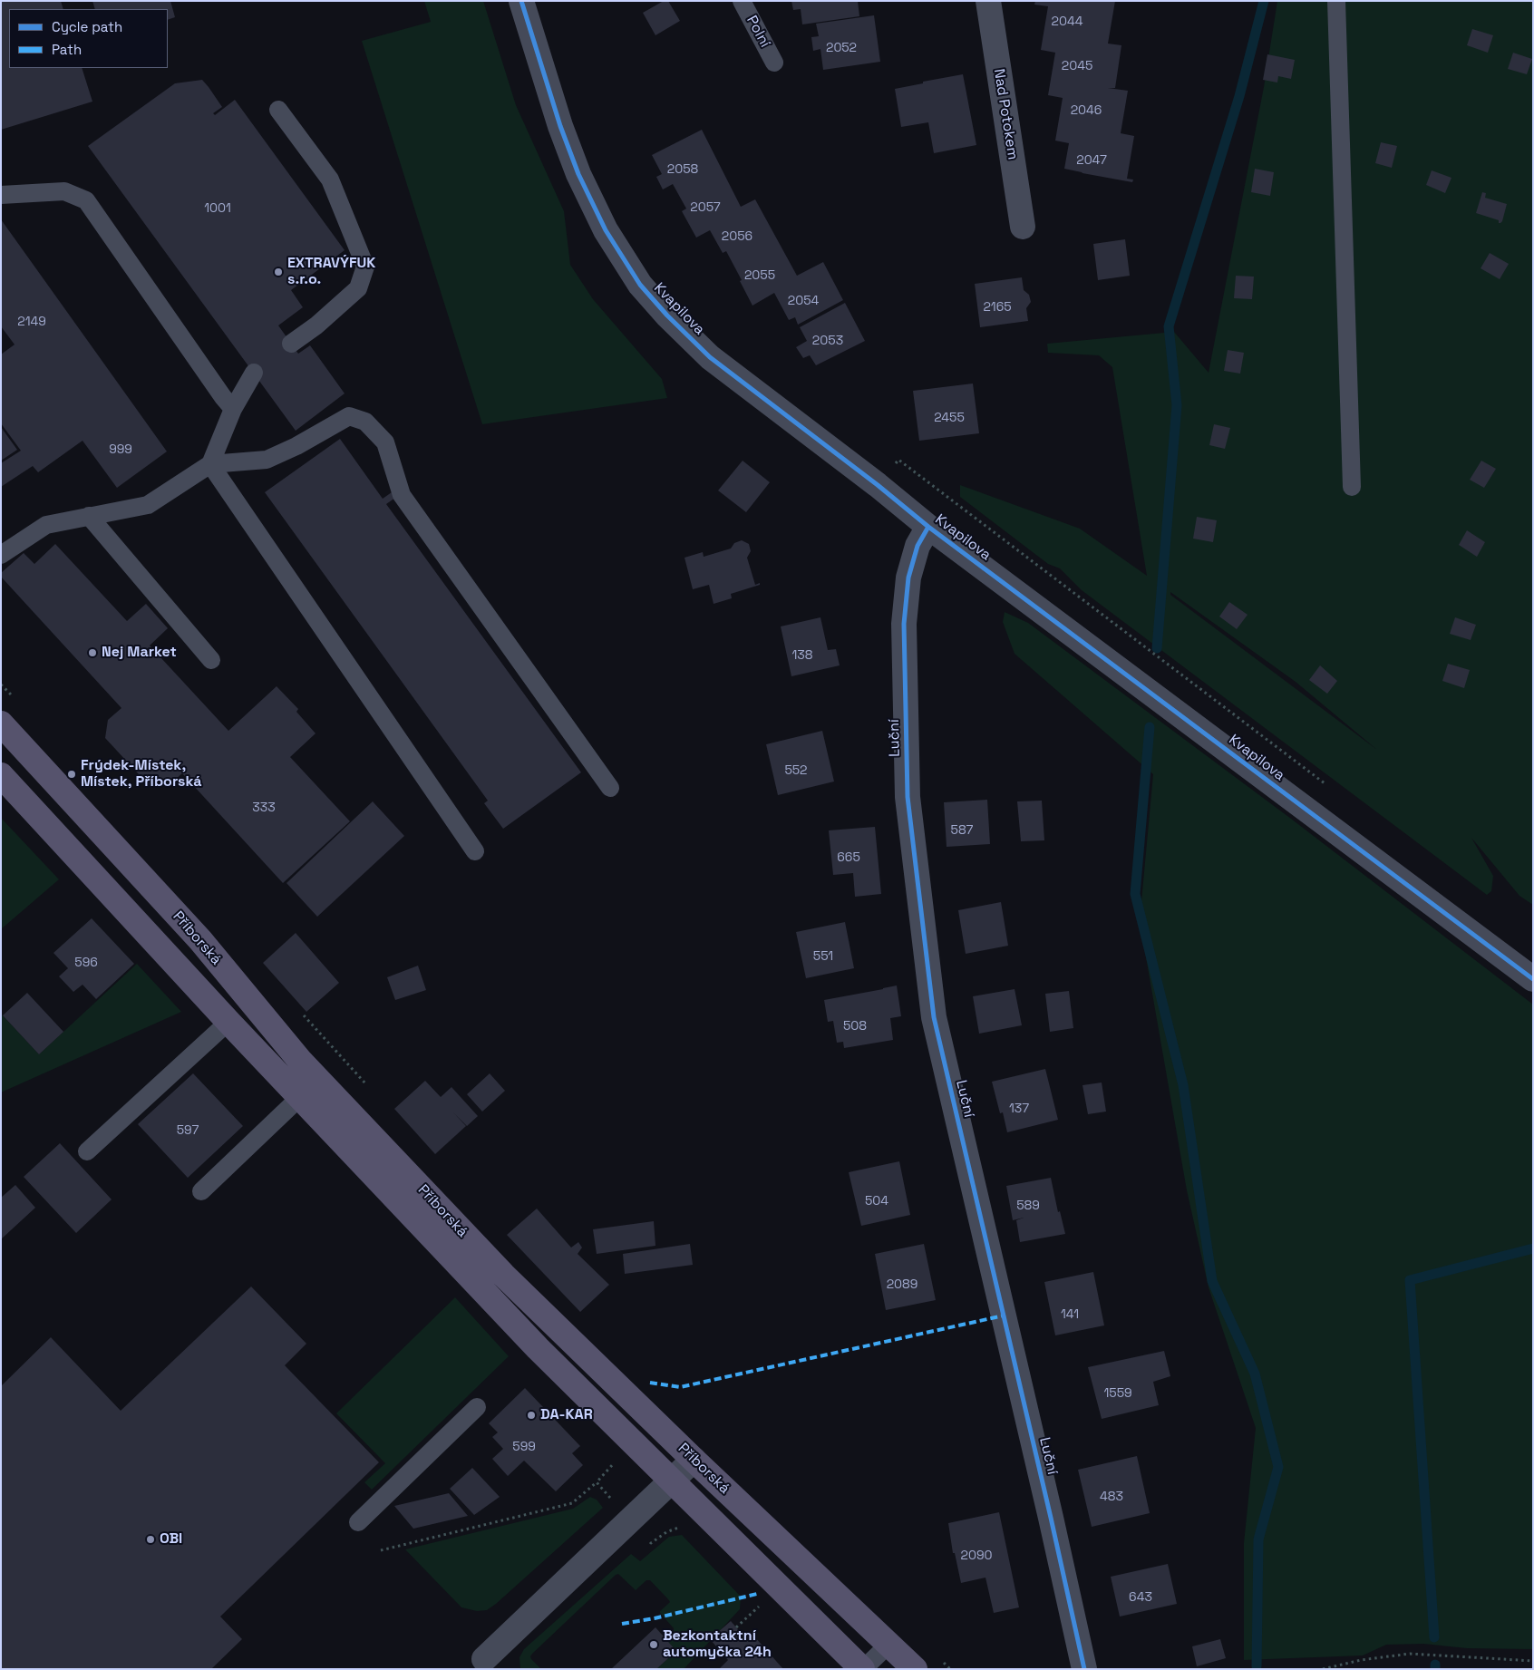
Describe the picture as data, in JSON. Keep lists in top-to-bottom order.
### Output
{
  "streets": {
    "main road": ["Příborská"],
    "street": ["Nad Potokem", "Kvapilova", "Luční"],
    "lane": ["Polní"]
  },
  "crossings": [
    ["Kvapilova", "Luční"]
  ],
  "places": [
    "EXTRAVÝFUK s.r.o.",
    "Nej Market",
    "Frýdek-Místek, Místek, Příborská",
    "DA-KAR",
    "OBI",
    "Bezkontaktní automyčka 24h"
  ],
  "house_numbers": [
    "2044",
    "2052",
    "2045",
    "2046",
    "2047",
    "2058",
    "2057",
    "1001",
    "2056",
    "2055",
    "2054",
    "2165",
    "2149",
    "2053",
    "2455",
    "999",
    "138",
    "552",
    "333",
    "587",
    "665",
    "551",
    "596",
    "508",
    "137",
    "597",
    "504",
    "589",
    "2089",
    "141",
    "1559",
    "599",
    "483",
    "2090",
    "643"
  ],
  "legend": ["Cycle path", "Path"]
}
